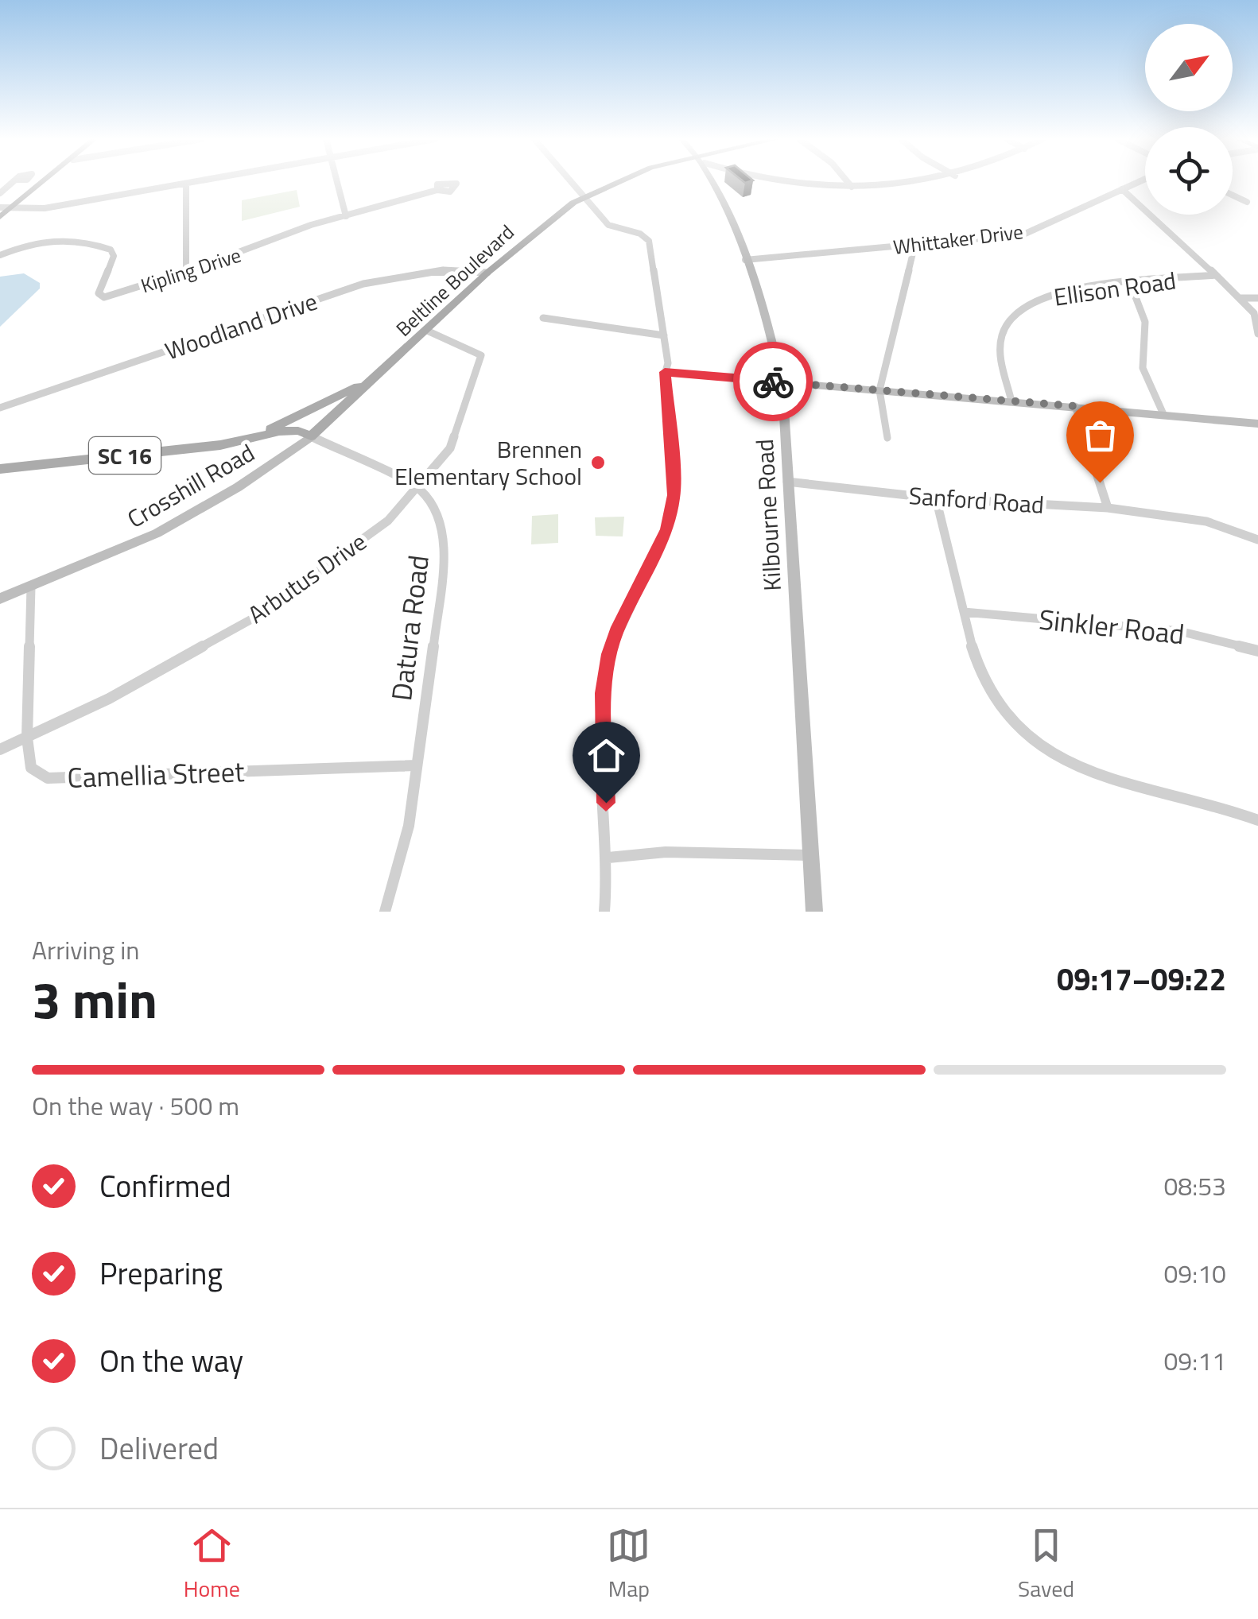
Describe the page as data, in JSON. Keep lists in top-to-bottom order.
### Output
{
  "streets": {
    "main road": ["Beltline Boulevard", "SC 16", "Crosshill Road"],
    "street": [
      "Whittaker Drive",
      "Kipling Drive",
      "Ellison Road",
      "Woodland Drive",
      "Sanford Road",
      "Kilbourne Road",
      "Arbutus Drive",
      "Sinkler Road",
      "Datura Road",
      "Camellia Street"
    ]
  },
  "crossings": [
    ["Whittaker Drive", "Kilbourne Road"],
    ["Beltline Boulevard", "Woodland Drive"],
    ["Beltline Boulevard", "SC 16"],
    ["Beltline Boulevard", "Crosshill Road"],
    ["Beltline Boulevard", "Arbutus Drive"],
    ["SC 16", "Crosshill Road"],
    ["Crosshill Road", "Camellia Street"],
    ["Sanford Road", "Kilbourne Road"],
    ["Arbutus Drive", "Datura Road"],
    ["Arbutus Drive", "Camellia Street"],
    ["Datura Road", "Camellia Street"]
  ],
  "places": ["Brennen Elementary School"],
  "north": "top right",
  "page": {
    "heading": ["3 min", "Arriving in", "09:17–09:22"],
    "bar": "On the way · 500 m",
    "list": [
      ["Confirmed", "08:53"],
      ["Preparing", "09:10"],
      ["On the way", "09:11"],
      "Delivered"
    ],
    "tabs": ["Home", "Map", "Saved"]
  }
}
